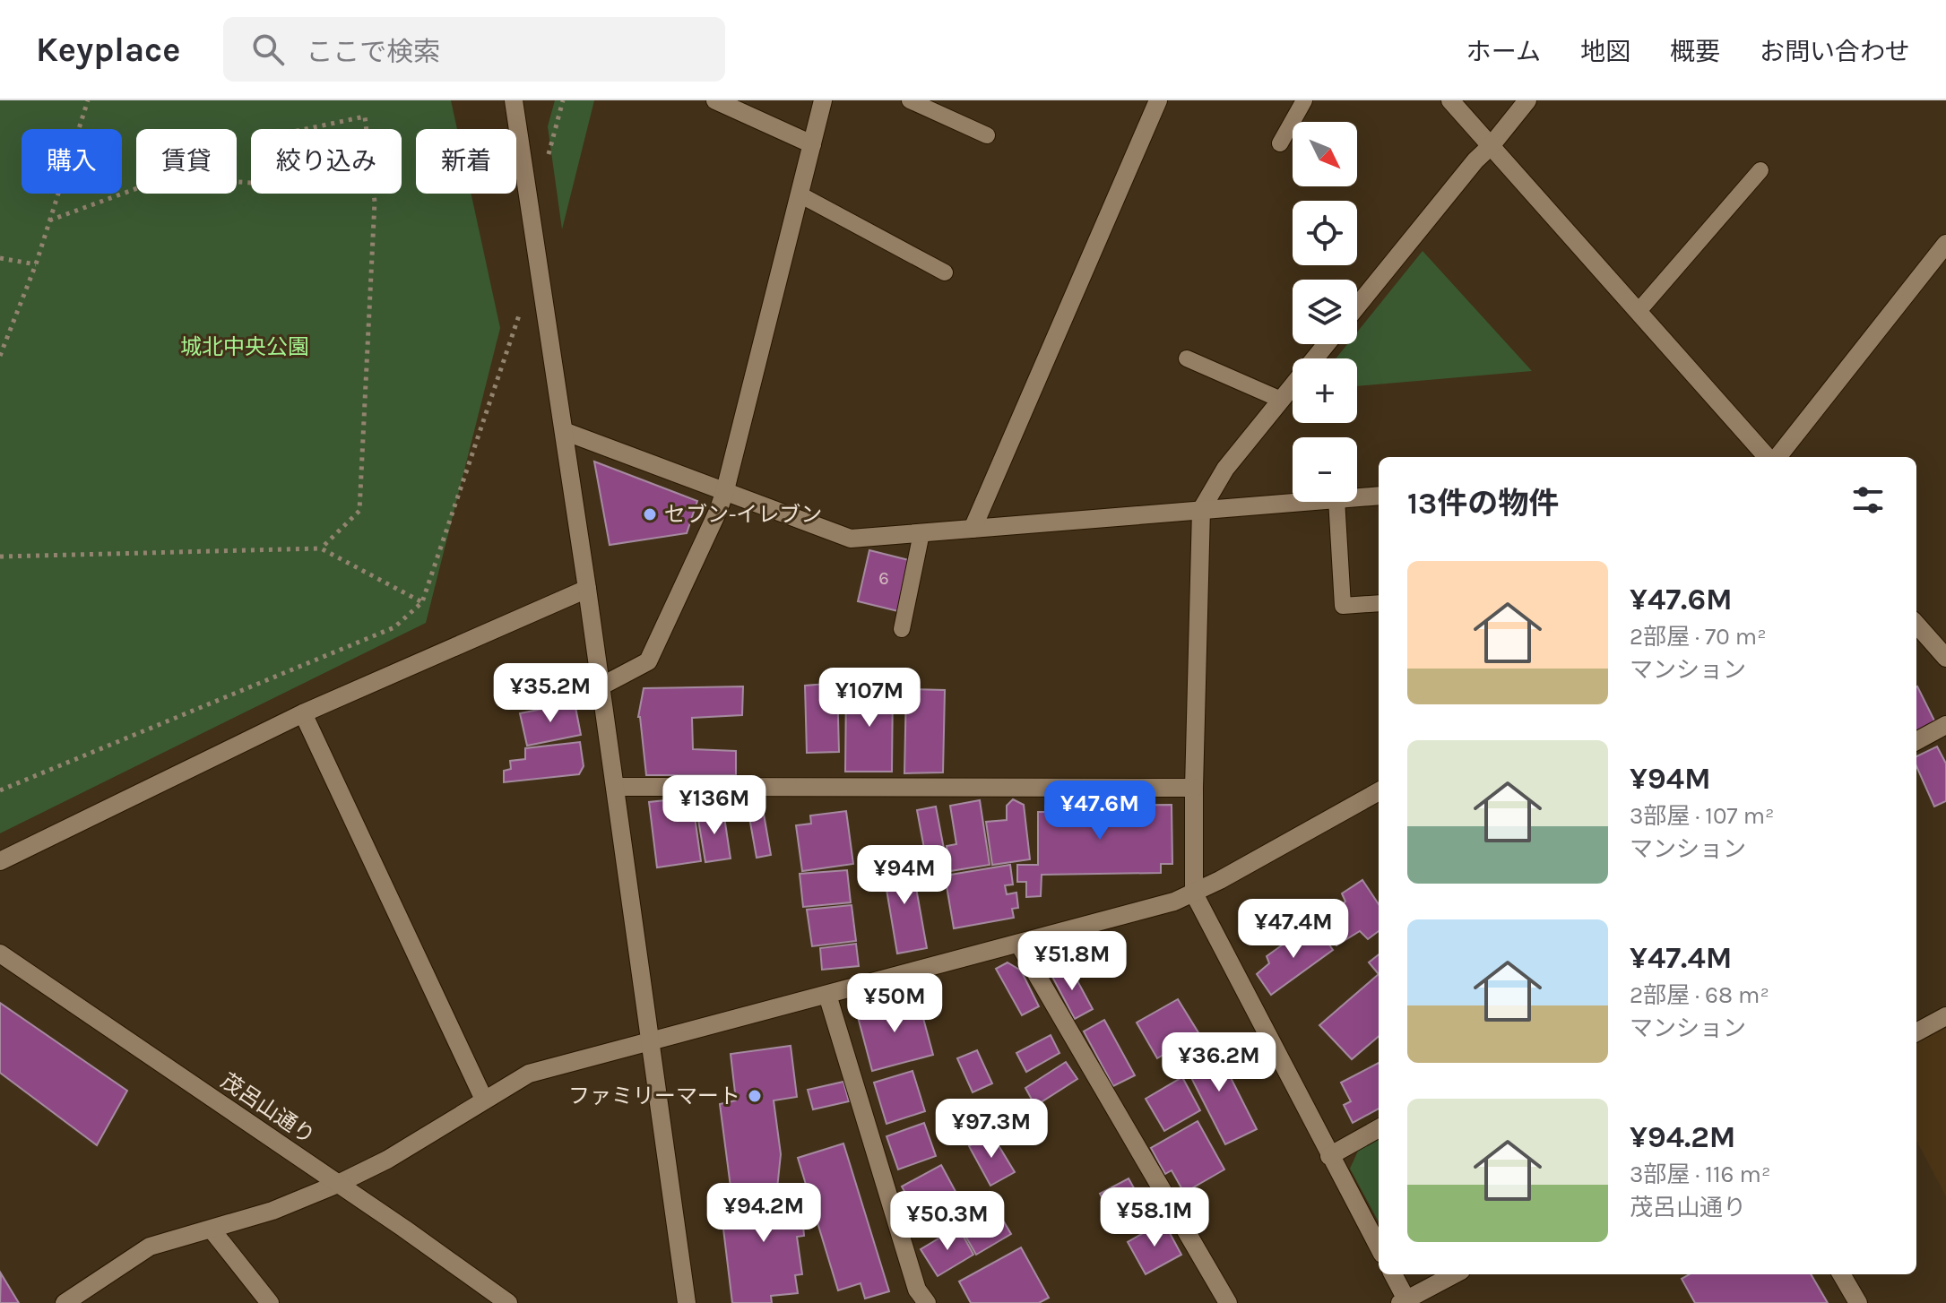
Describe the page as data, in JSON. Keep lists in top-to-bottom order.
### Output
{
  "streets": {
    "street": ["茂呂山通り"]
  },
  "parks": ["城北中央公園"],
  "places": ["セブン-イレブン", "ファミリーマート"],
  "house_numbers": ["6"],
  "north": "bottom right",
  "page": {
    "header": "Keyplace",
    "search": "ここで検索",
    "nav": [
      "ホーム",
      "地図",
      "概要",
      "お問い合わせ"
    ],
    "map_buttons": ["+", "−"],
    "chip": [
      "購入",
      "賃貸",
      "絞り込み",
      "新着"
    ],
    "heading": "13件の物件",
    "list": [
      {
        "name": "¥47.6M",
        "note": "2部屋 · 70 m² · マンション"
      },
      {
        "name": "¥94M",
        "note": "3部屋 · 107 m² · マンション"
      },
      {
        "name": "¥47.4M",
        "note": "2部屋 · 68 m² · マンション"
      },
      {
        "name": "¥94.2M",
        "note": "3部屋 · 116 m² · 茂呂山通り"
      }
    ],
    "price": [
      "¥35.2M",
      "¥107M",
      "¥136M",
      "¥47.6M",
      "¥94M",
      "¥47.4M",
      "¥51.8M",
      "¥50M",
      "¥36.2M",
      "¥97.3M",
      "¥94.2M",
      "¥58.1M",
      "¥50.3M"
    ]
  }
}
